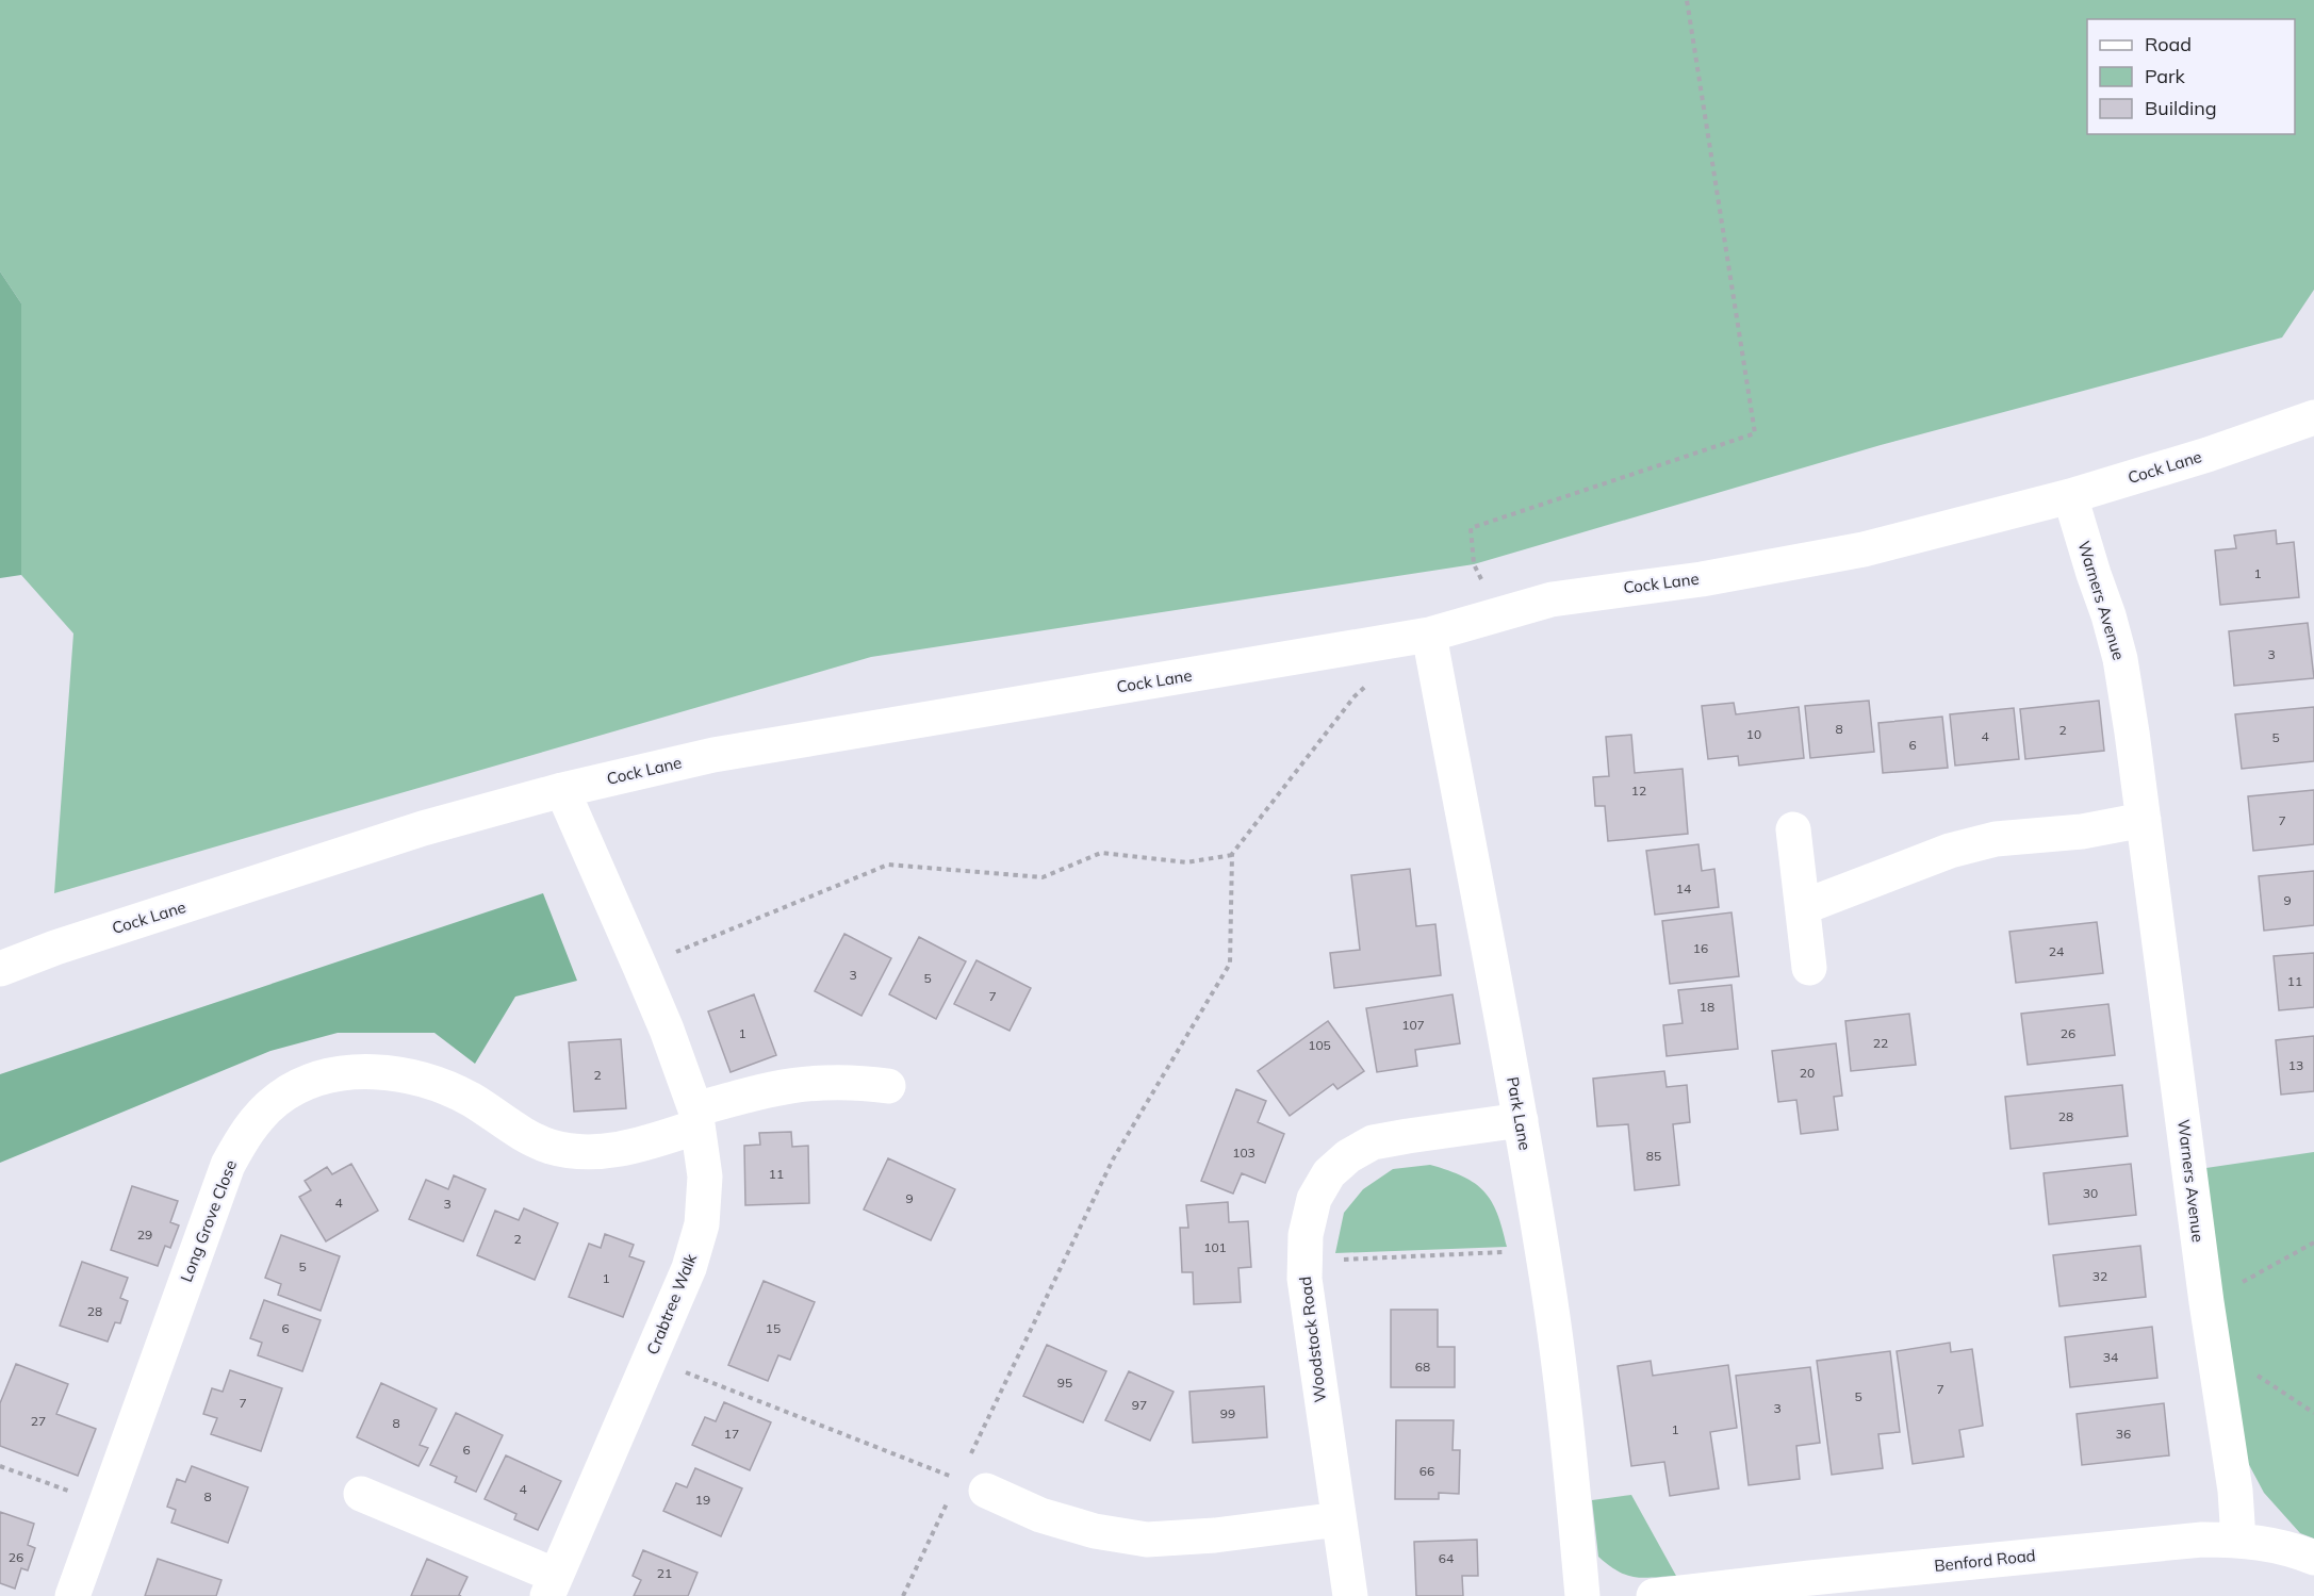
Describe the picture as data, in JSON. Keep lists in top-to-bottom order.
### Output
{
  "streets": {
    "street": [
      "Cock Lane",
      "Warners Avenue",
      "Park Lane",
      "Long Grove Close",
      "Crabtree Walk",
      "Woodstock Road",
      "Benford Road"
    ]
  },
  "crossings": [
    ["Cock Lane", "Warners Avenue"],
    ["Cock Lane", "Park Lane"],
    ["Cock Lane", "Crabtree Walk"],
    ["Warners Avenue", "Benford Road"],
    ["Park Lane", "Woodstock Road"],
    ["Long Grove Close", "Crabtree Walk"]
  ],
  "house_numbers": [
    "1",
    "3",
    "8",
    "2",
    "10",
    "4",
    "5",
    "6",
    "12",
    "7",
    "14",
    "9",
    "16",
    "24",
    "3",
    "5",
    "11",
    "7",
    "18",
    "107",
    "1",
    "26",
    "22",
    "105",
    "13",
    "20",
    "2",
    "28",
    "103",
    "85",
    "11",
    "30",
    "9",
    "4",
    "3",
    "29",
    "2",
    "101",
    "5",
    "32",
    "1",
    "28",
    "6",
    "15",
    "34",
    "68",
    "95",
    "7",
    "5",
    "7",
    "97",
    "3",
    "99",
    "27",
    "8",
    "1",
    "17",
    "36",
    "6",
    "66",
    "4",
    "8",
    "19",
    "26",
    "64",
    "21"
  ],
  "legend": ["Road", "Park", "Building"]
}
